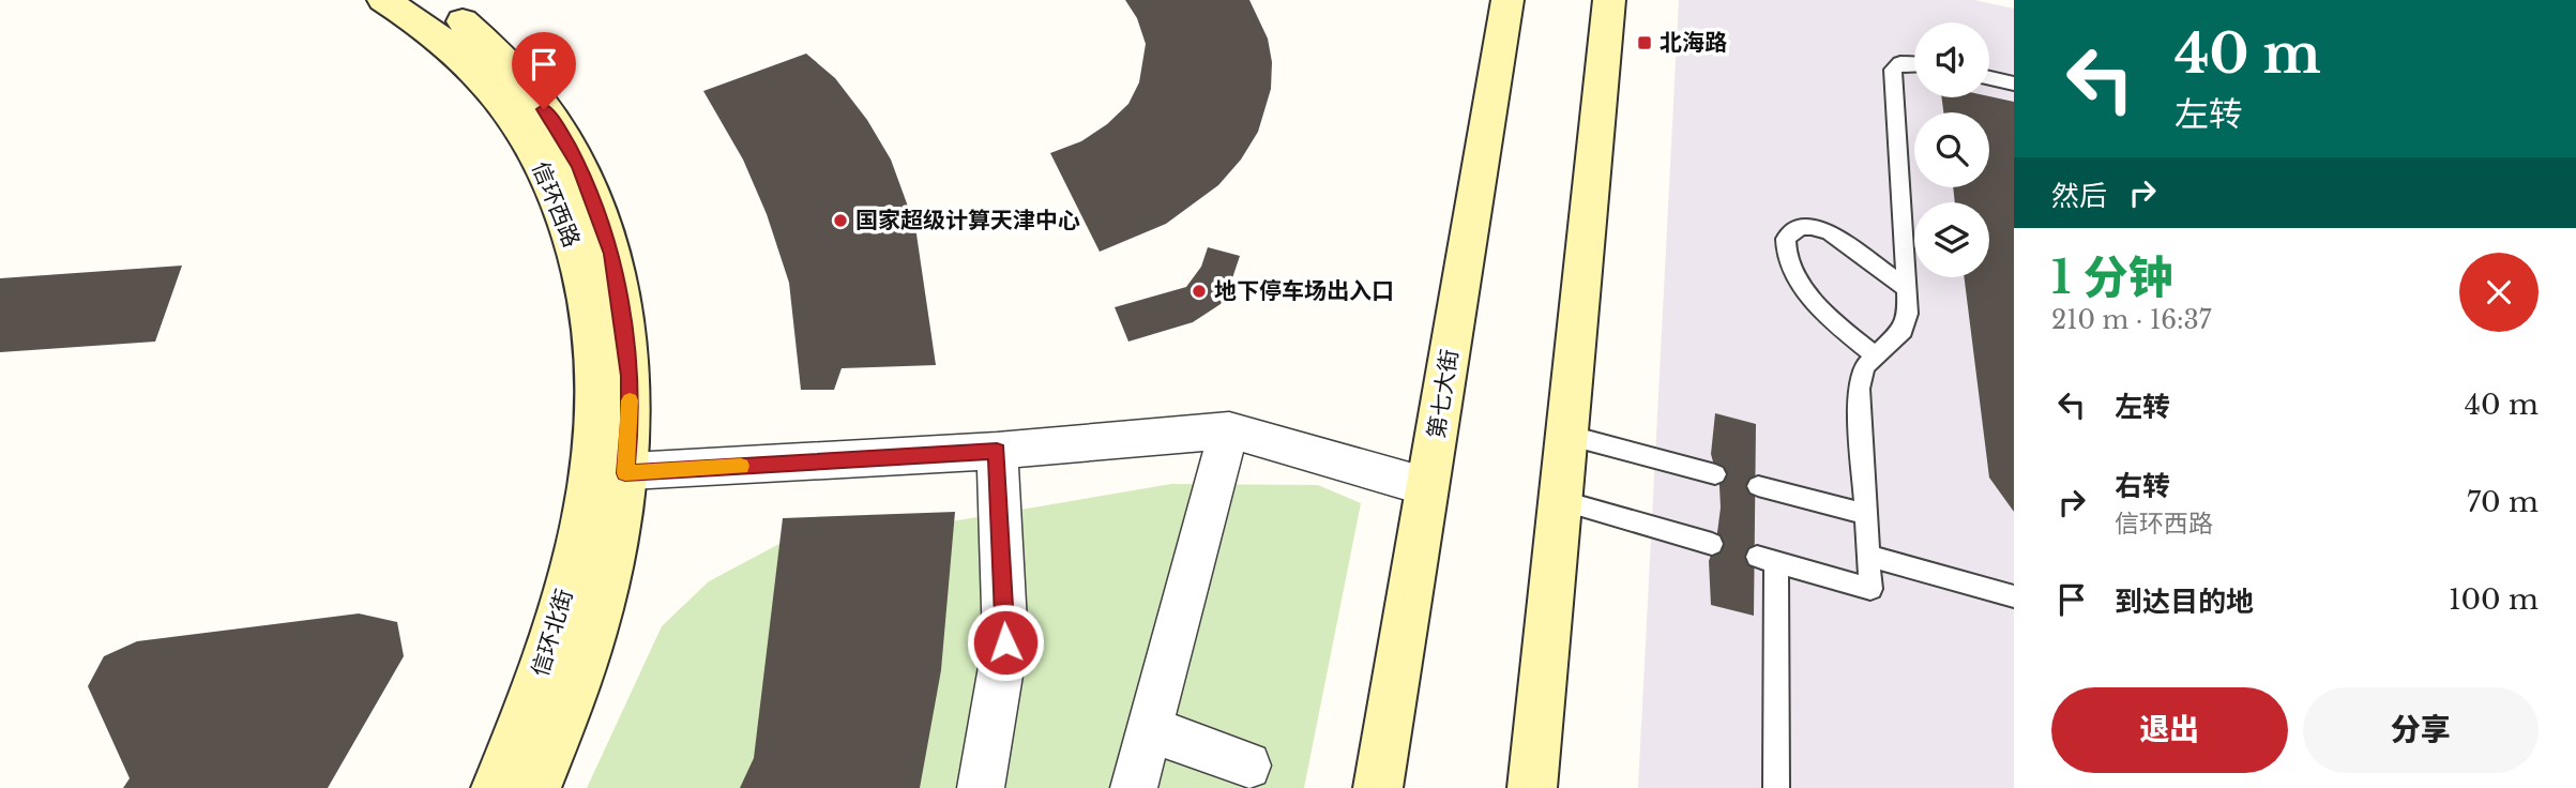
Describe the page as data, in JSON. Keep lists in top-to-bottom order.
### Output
{
  "streets": {
    "street": ["信环西路", "第七大街", "信环北街"]
  },
  "crossings": [
    ["信环西路", "信环北街"]
  ],
  "places": {
    "transit": ["北海路"],
    "other": ["国家超级计算天津中心", "地下停车场出入口"]
  },
  "page": {
    "turn": ["40 m", "左转"],
    "then": "然后",
    "heading": ["1 分钟", "210 m · 16:37"],
    "list": [
      {
        "name": "左转",
        "value": "40 m"
      },
      {
        "name": "右转",
        "note": "信环西路",
        "value": "70 m"
      },
      {
        "name": "到达目的地",
        "value": "100 m"
      }
    ],
    "buttons": ["退出", "分享"]
  }
}
